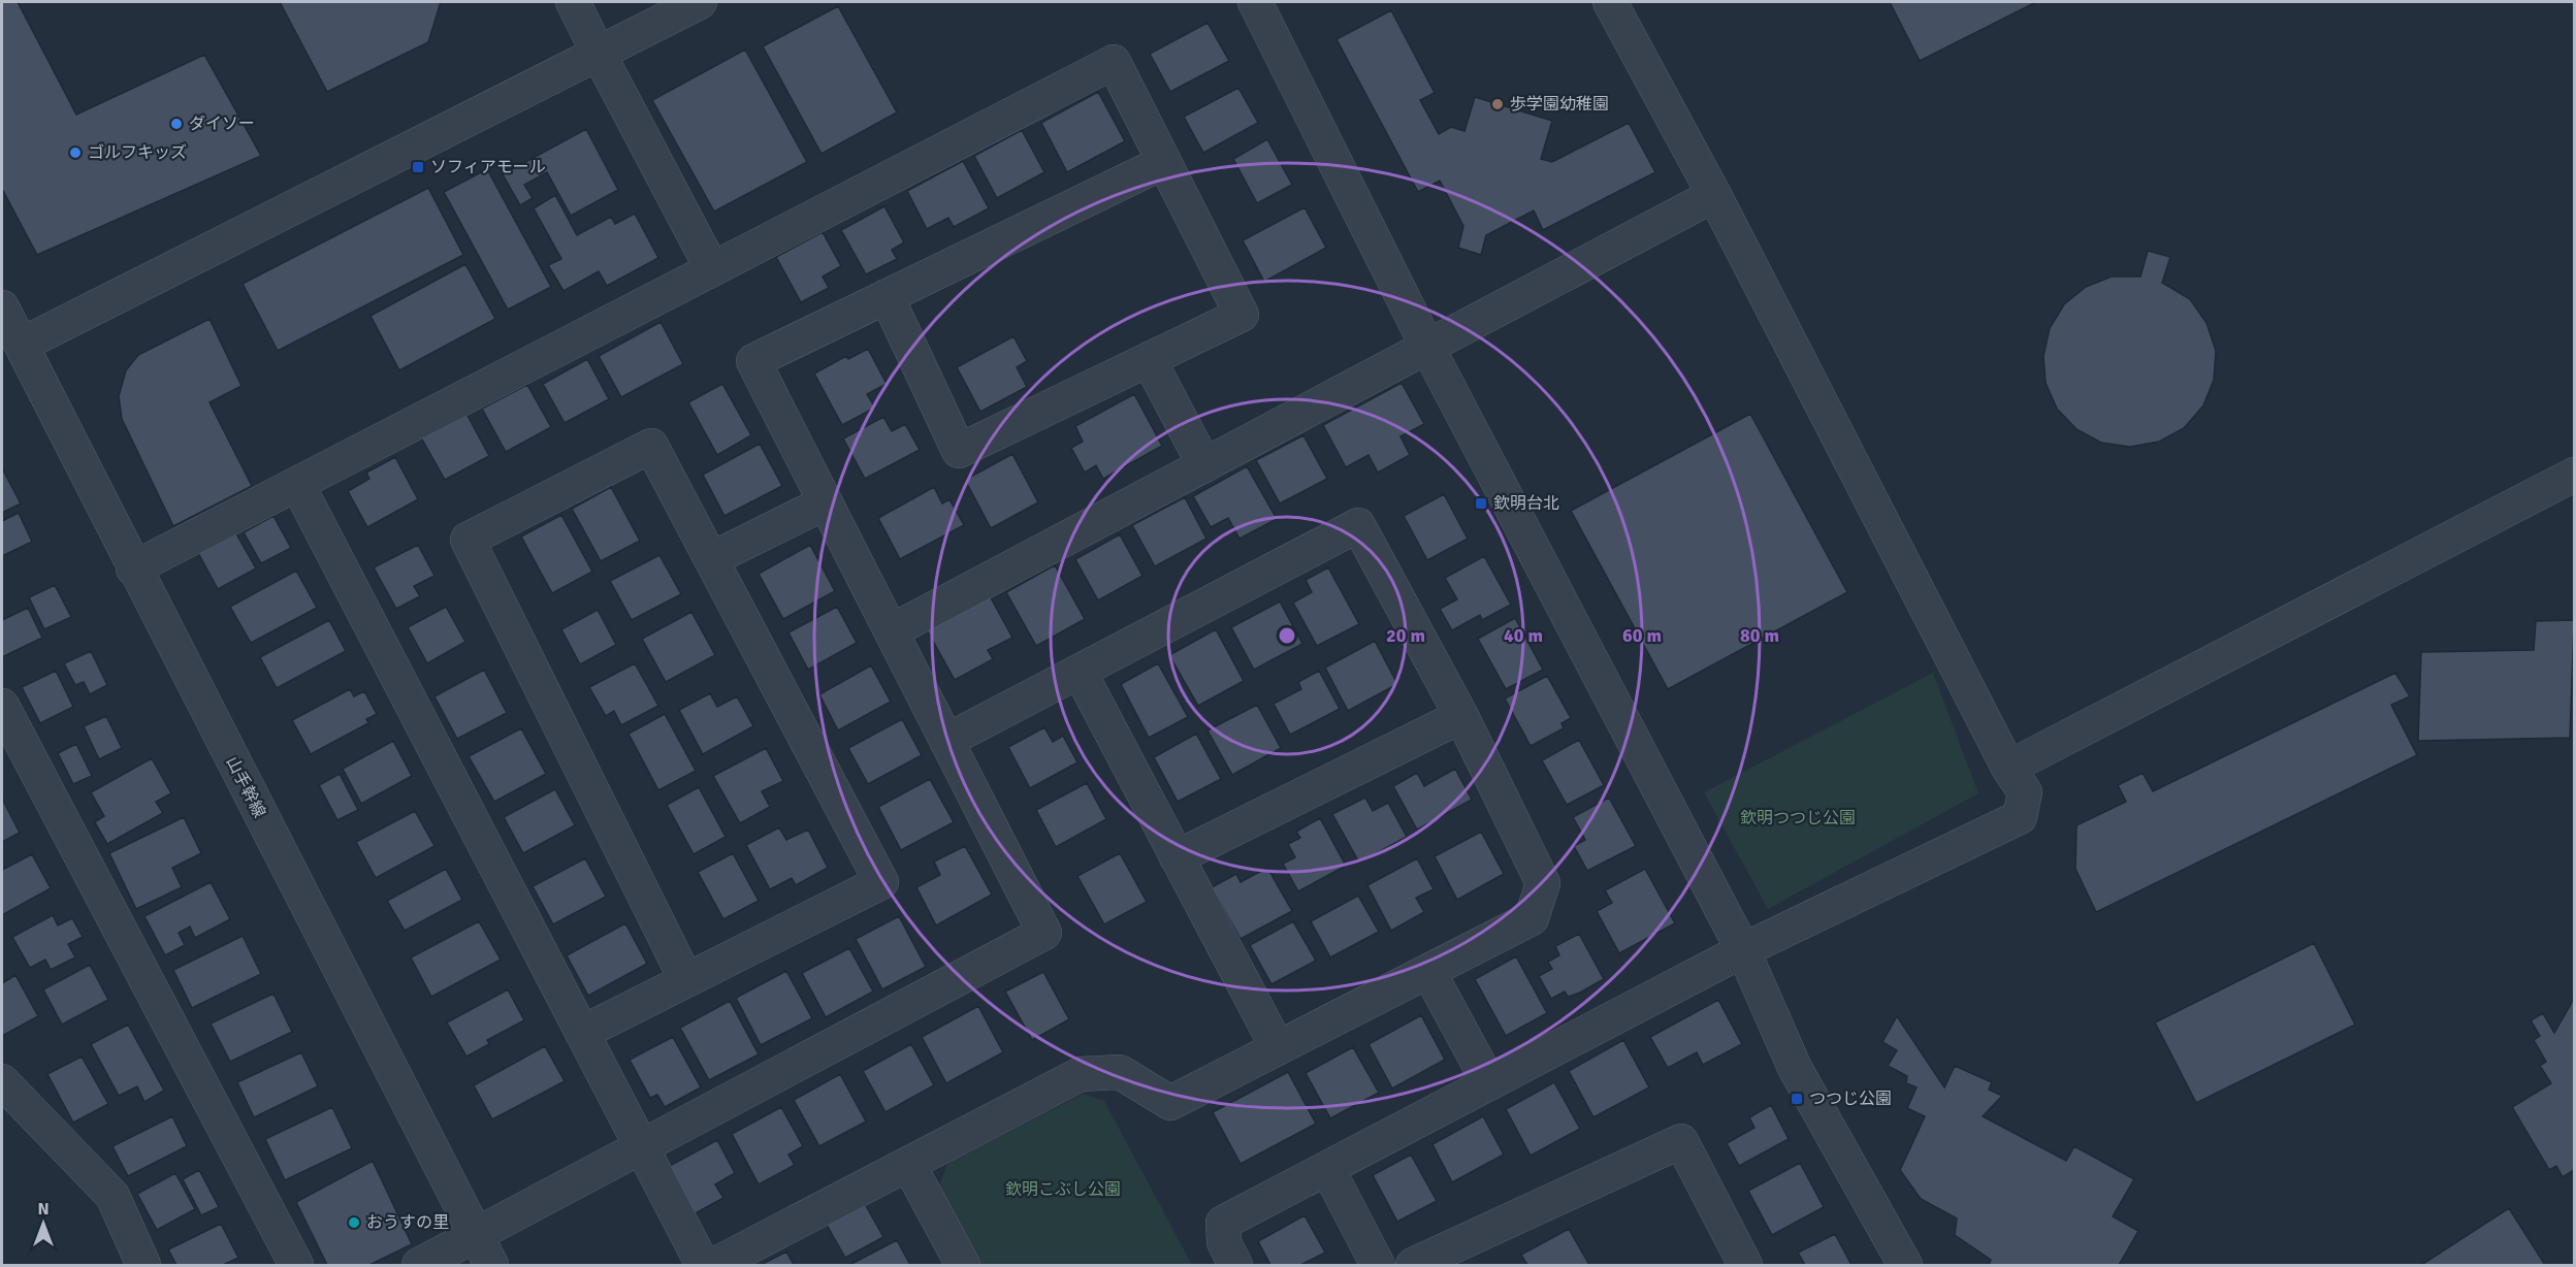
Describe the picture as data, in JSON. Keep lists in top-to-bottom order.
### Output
{
  "streets": {
    "street": ["山手幹線"]
  },
  "parks": ["欽明つつじ公園", "欽明こぶし公園"],
  "places": {
    "other": [
      "歩学園幼稚園",
      "ダイソー",
      "ゴルフキッズ",
      "おうすの里"
    ],
    "transit": ["ソフィアモール", "欽明台北", "つつじ公園"]
  },
  "north": "top",
  "rings": [
    "20 m",
    "40 m",
    "60 m",
    "80 m"
  ]
}
